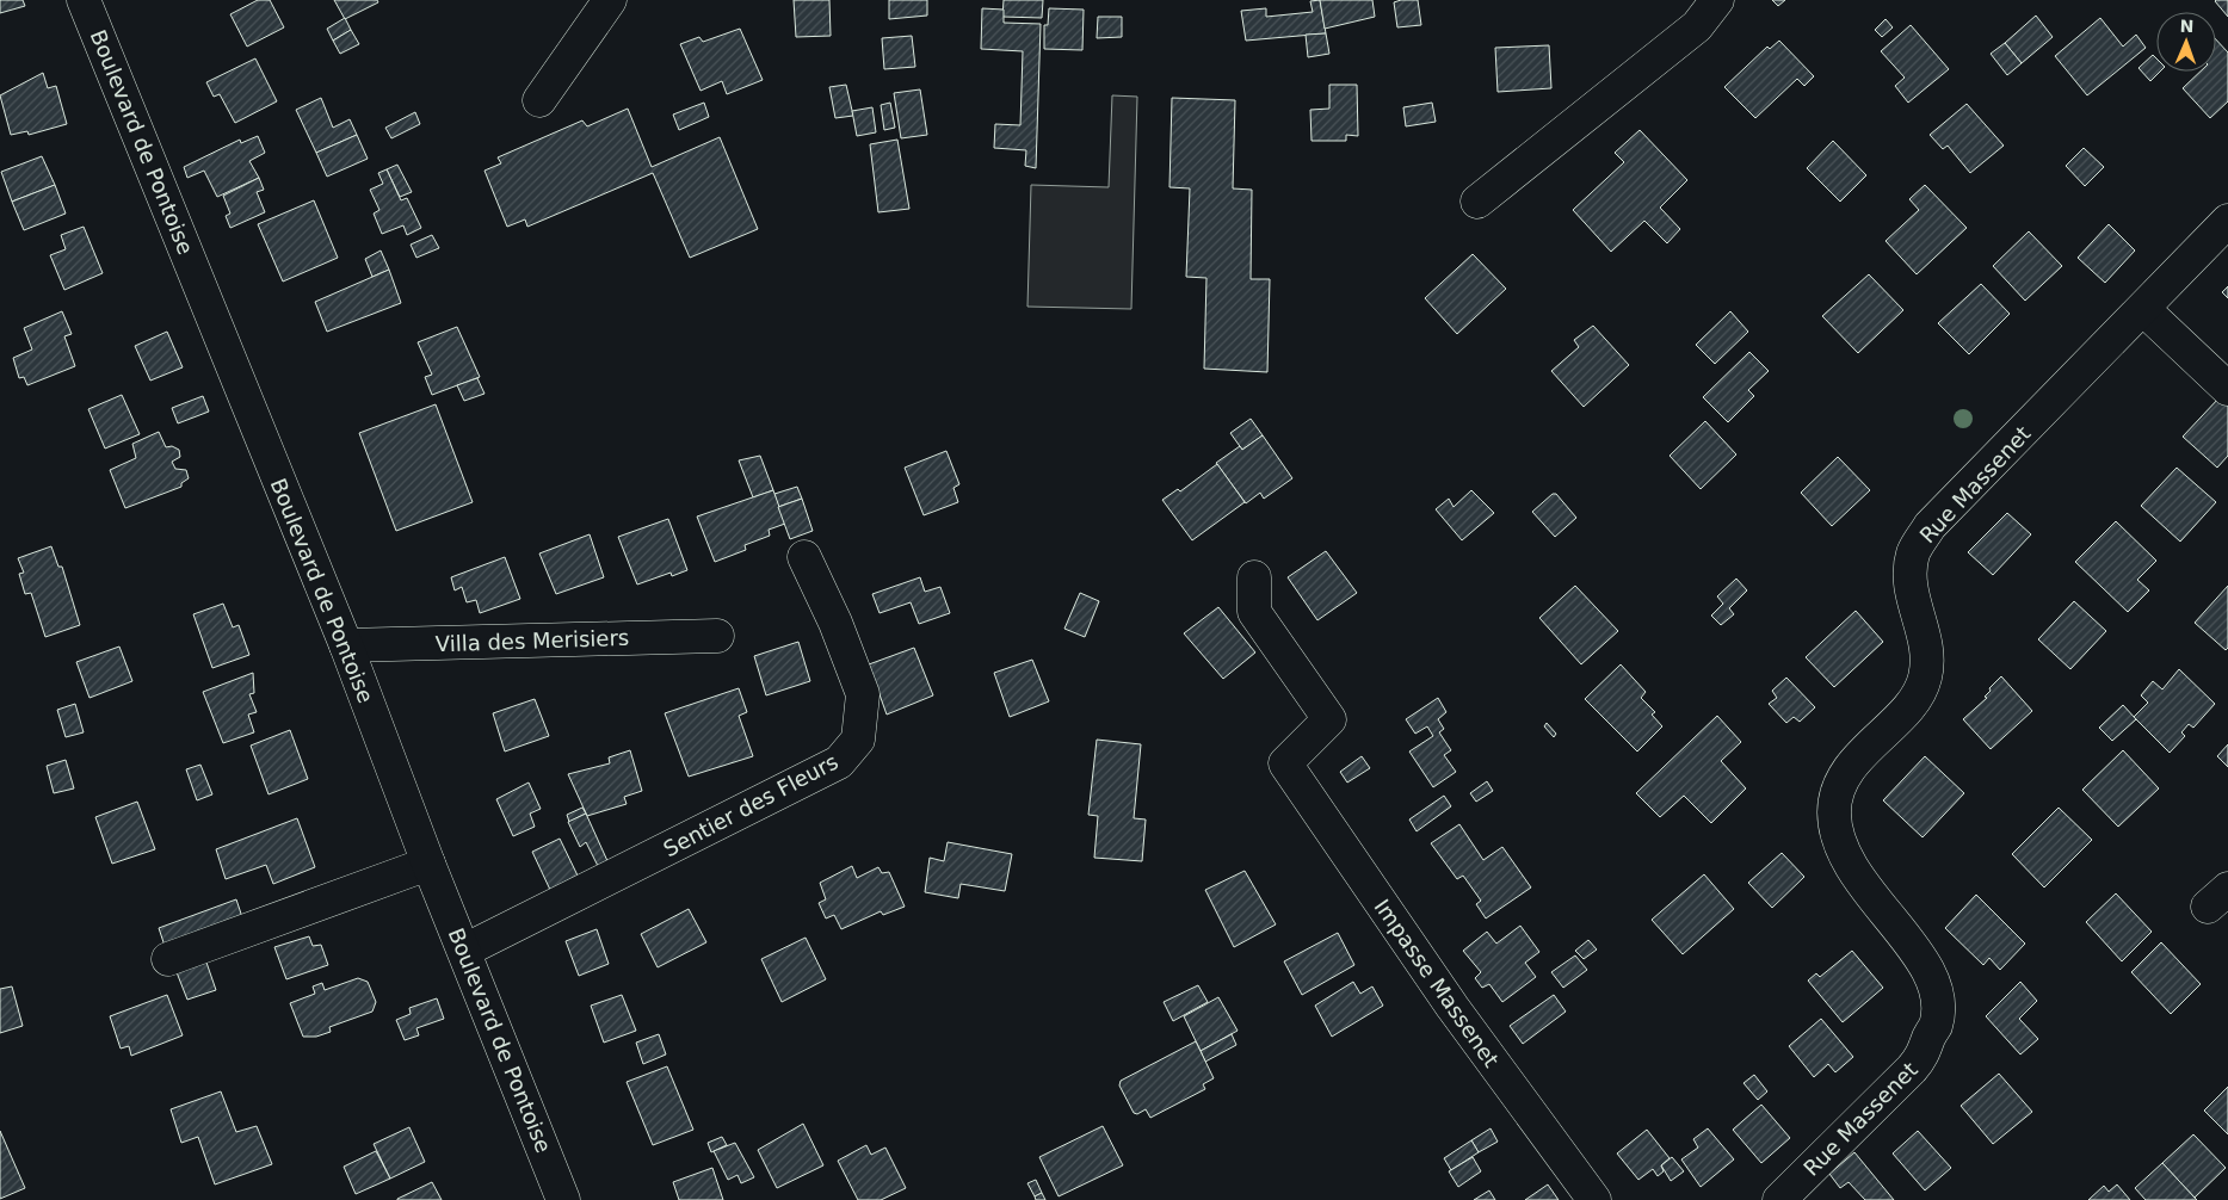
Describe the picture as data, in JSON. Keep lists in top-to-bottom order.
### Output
{
  "streets": {
    "street": [
      "Boulevard de Pontoise",
      "Rue Massenet",
      "Villa des Merisiers",
      "Sentier des Fleurs",
      "Impasse Massenet"
    ]
  },
  "crossings": [
    ["Boulevard de Pontoise", "Villa des Merisiers"],
    ["Boulevard de Pontoise", "Sentier des Fleurs"]
  ],
  "north": "top"
}
